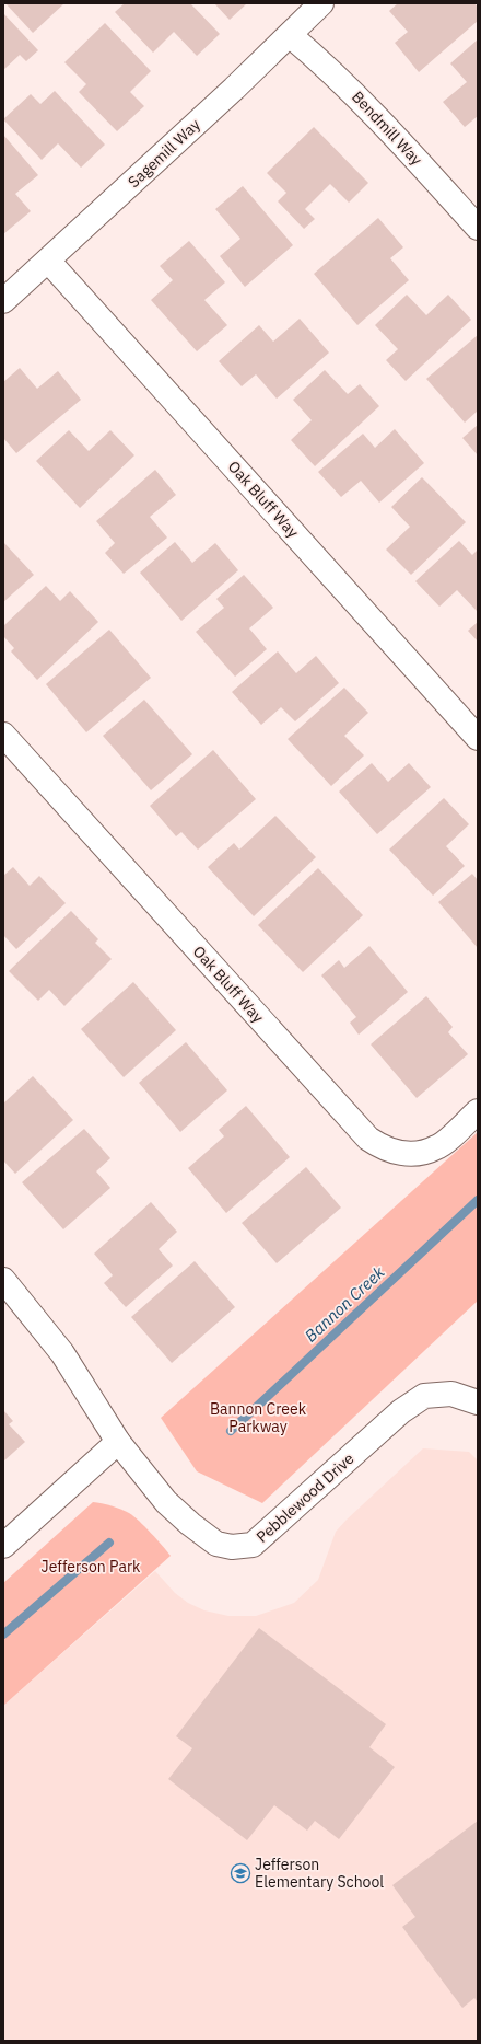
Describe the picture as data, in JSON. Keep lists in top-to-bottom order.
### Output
{
  "streets": {
    "street": [
      "Bendmill Way",
      "Sagemill Way",
      "Oak Bluff Way",
      "Pebblewood Drive"
    ]
  },
  "crossings": [
    ["Bendmill Way", "Sagemill Way"],
    ["Sagemill Way", "Oak Bluff Way"]
  ],
  "water": ["Bannon Creek"],
  "parks": ["Bannon Creek Parkway", "Jefferson Park"],
  "places": {
    "school or university": ["Jefferson Elementary School"]
  }
}
